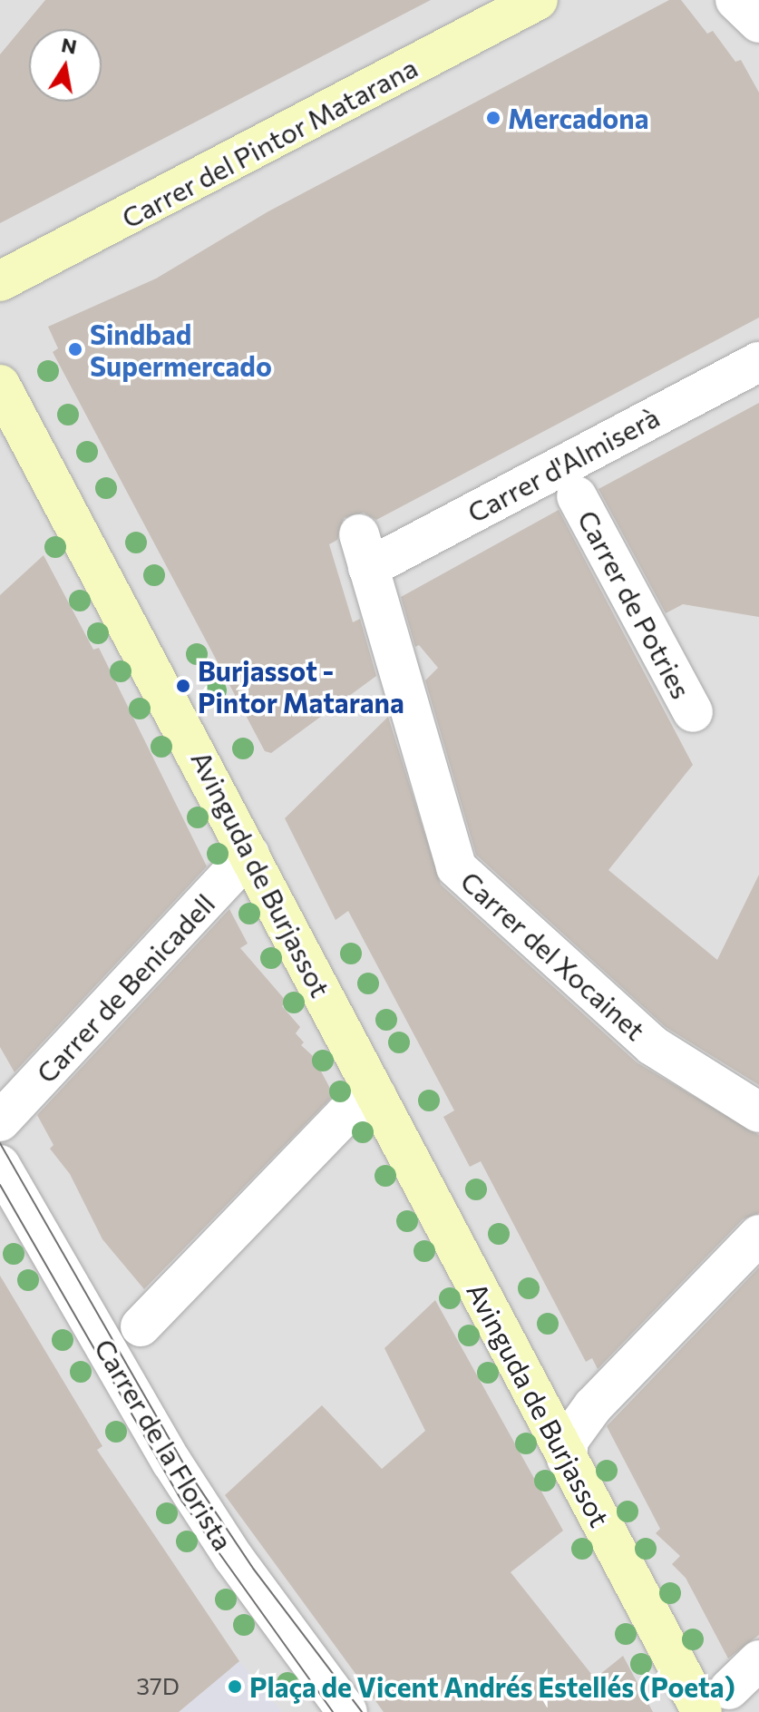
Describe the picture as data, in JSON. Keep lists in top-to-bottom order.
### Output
{
  "streets": {
    "main road": ["Carrer del Pintor Matarana", "Avinguda de Burjassot"],
    "street": [
      "Carrer d'Almiserà",
      "Carrer de Potries",
      "Carrer del Xocainet",
      "Carrer de Benicadell",
      "Carrer de la Florista"
    ]
  },
  "crossings": [
    ["Carrer d'Almiserà", "Carrer del Xocainet"],
    ["Avinguda de Burjassot", "Carrer de Benicadell"]
  ],
  "places": [
    "Mercadona",
    "Sindbad Supermercado",
    "Burjassot - Pintor Matarana",
    "Plaça de Vicent Andrés Estellés (Poeta)"
  ],
  "house_numbers": ["37D"],
  "north": "top"
}
